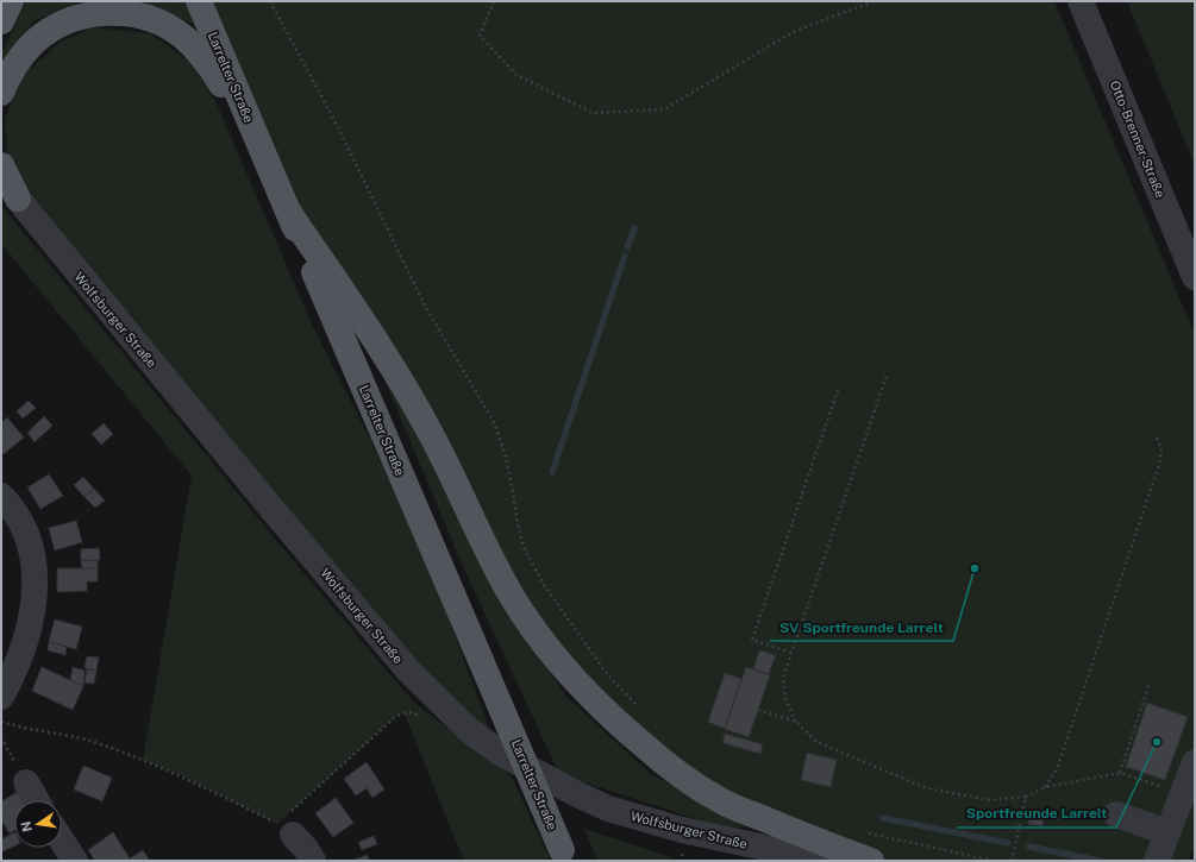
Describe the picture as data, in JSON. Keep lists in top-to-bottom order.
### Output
{
  "streets": {
    "main road": ["Larrelter Straße"],
    "street": ["Otto-Brenner-Straße", "Wolfsburger Straße"]
  },
  "places": ["SV Sportfreunde Larrelt", "Sportfreunde Larrelt"],
  "north": "left"
}
